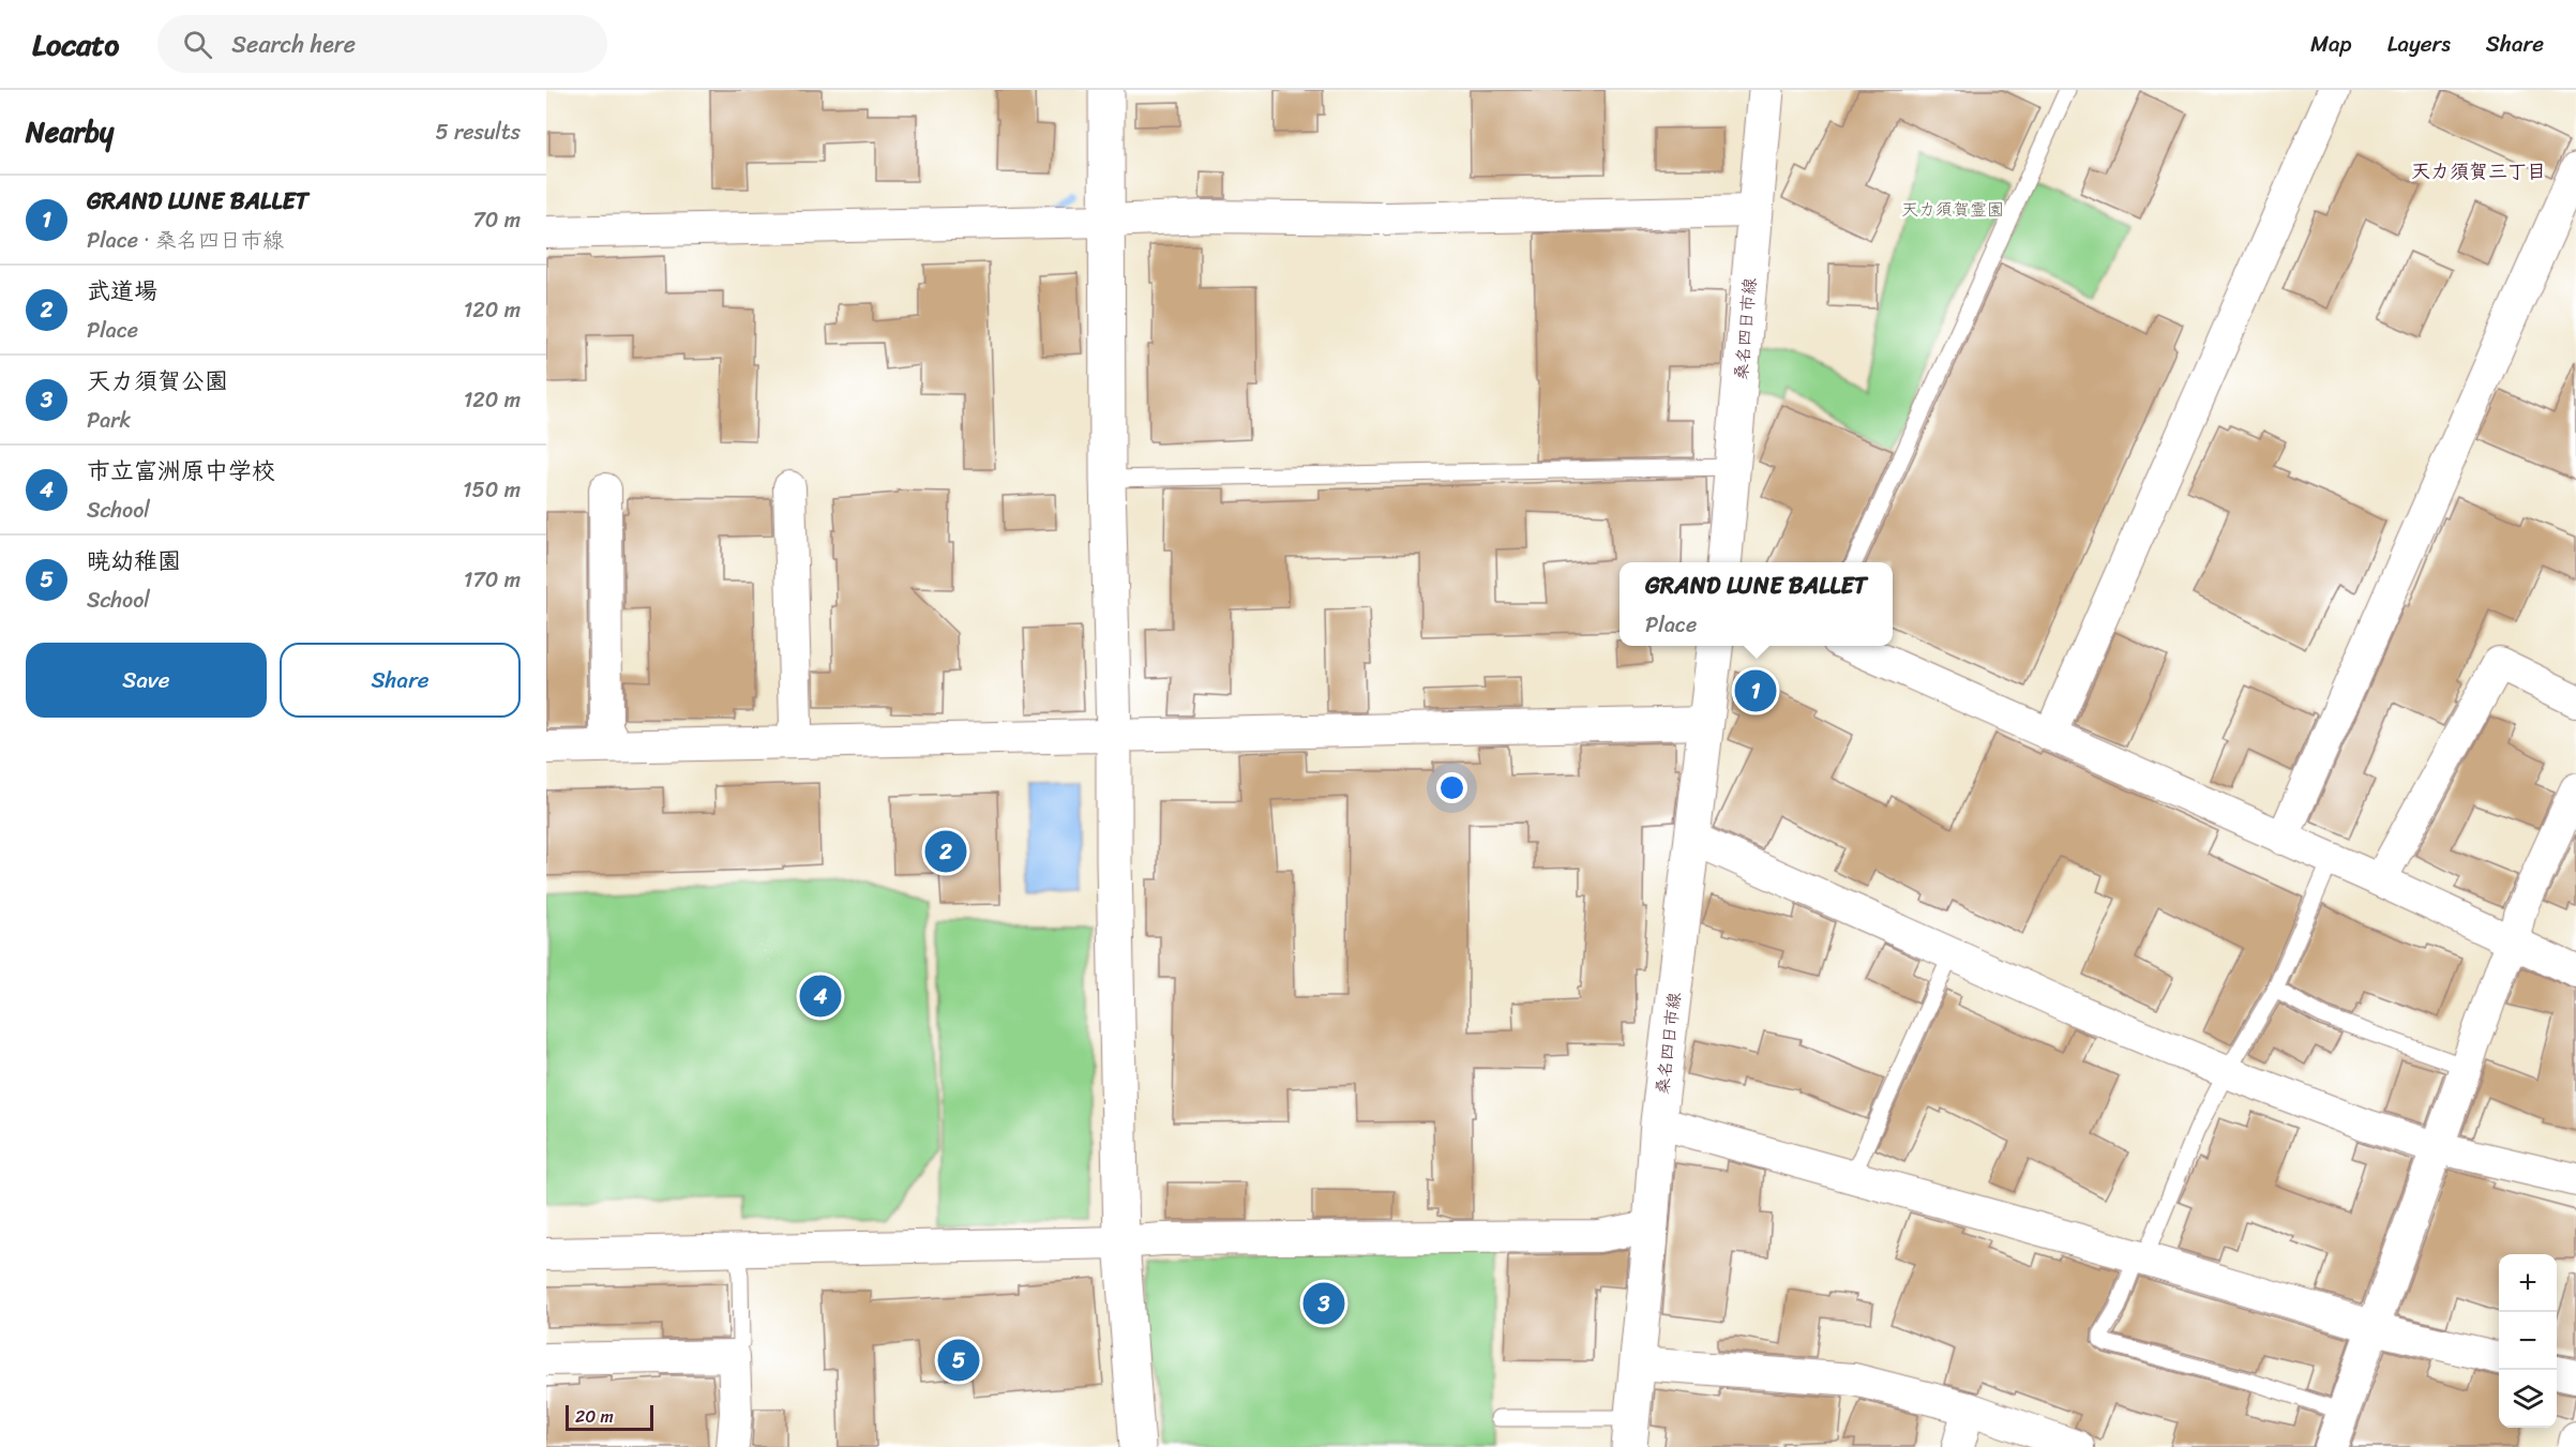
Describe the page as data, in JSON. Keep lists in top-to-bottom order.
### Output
{
  "streets": {
    "street": ["桑名四日市線"]
  },
  "districts": ["天カ須賀三丁目"],
  "parks": ["天カ須賀霊園"],
  "scale_bar": "20 m",
  "page": {
    "header": "Locato",
    "search": "Search here",
    "nav": ["Map", "Layers", "Share"],
    "heading": ["Nearby", "5 results"],
    "list": [
      {
        "mark": "1",
        "name": "GRAND LUNE BALLET",
        "note": "Place · 桑名四日市線",
        "value": "70 m"
      },
      {
        "mark": "2",
        "name": "武道場",
        "note": "Place",
        "value": "120 m"
      },
      {
        "mark": "3",
        "name": "天カ須賀公園",
        "note": "Park",
        "value": "120 m"
      },
      {
        "mark": "4",
        "name": "市立富洲原中学校",
        "note": "School",
        "value": "150 m"
      },
      {
        "mark": "5",
        "name": "暁幼稚園",
        "note": "School",
        "value": "170 m"
      }
    ],
    "popup": ["GRAND LUNE BALLET", "Place"],
    "buttons": ["Save", "Share"],
    "pins": [
      "1",
      "2",
      "4",
      "3",
      "5"
    ],
    "map_buttons": ["+", "−"],
    "scale": "20 m"
  }
}
